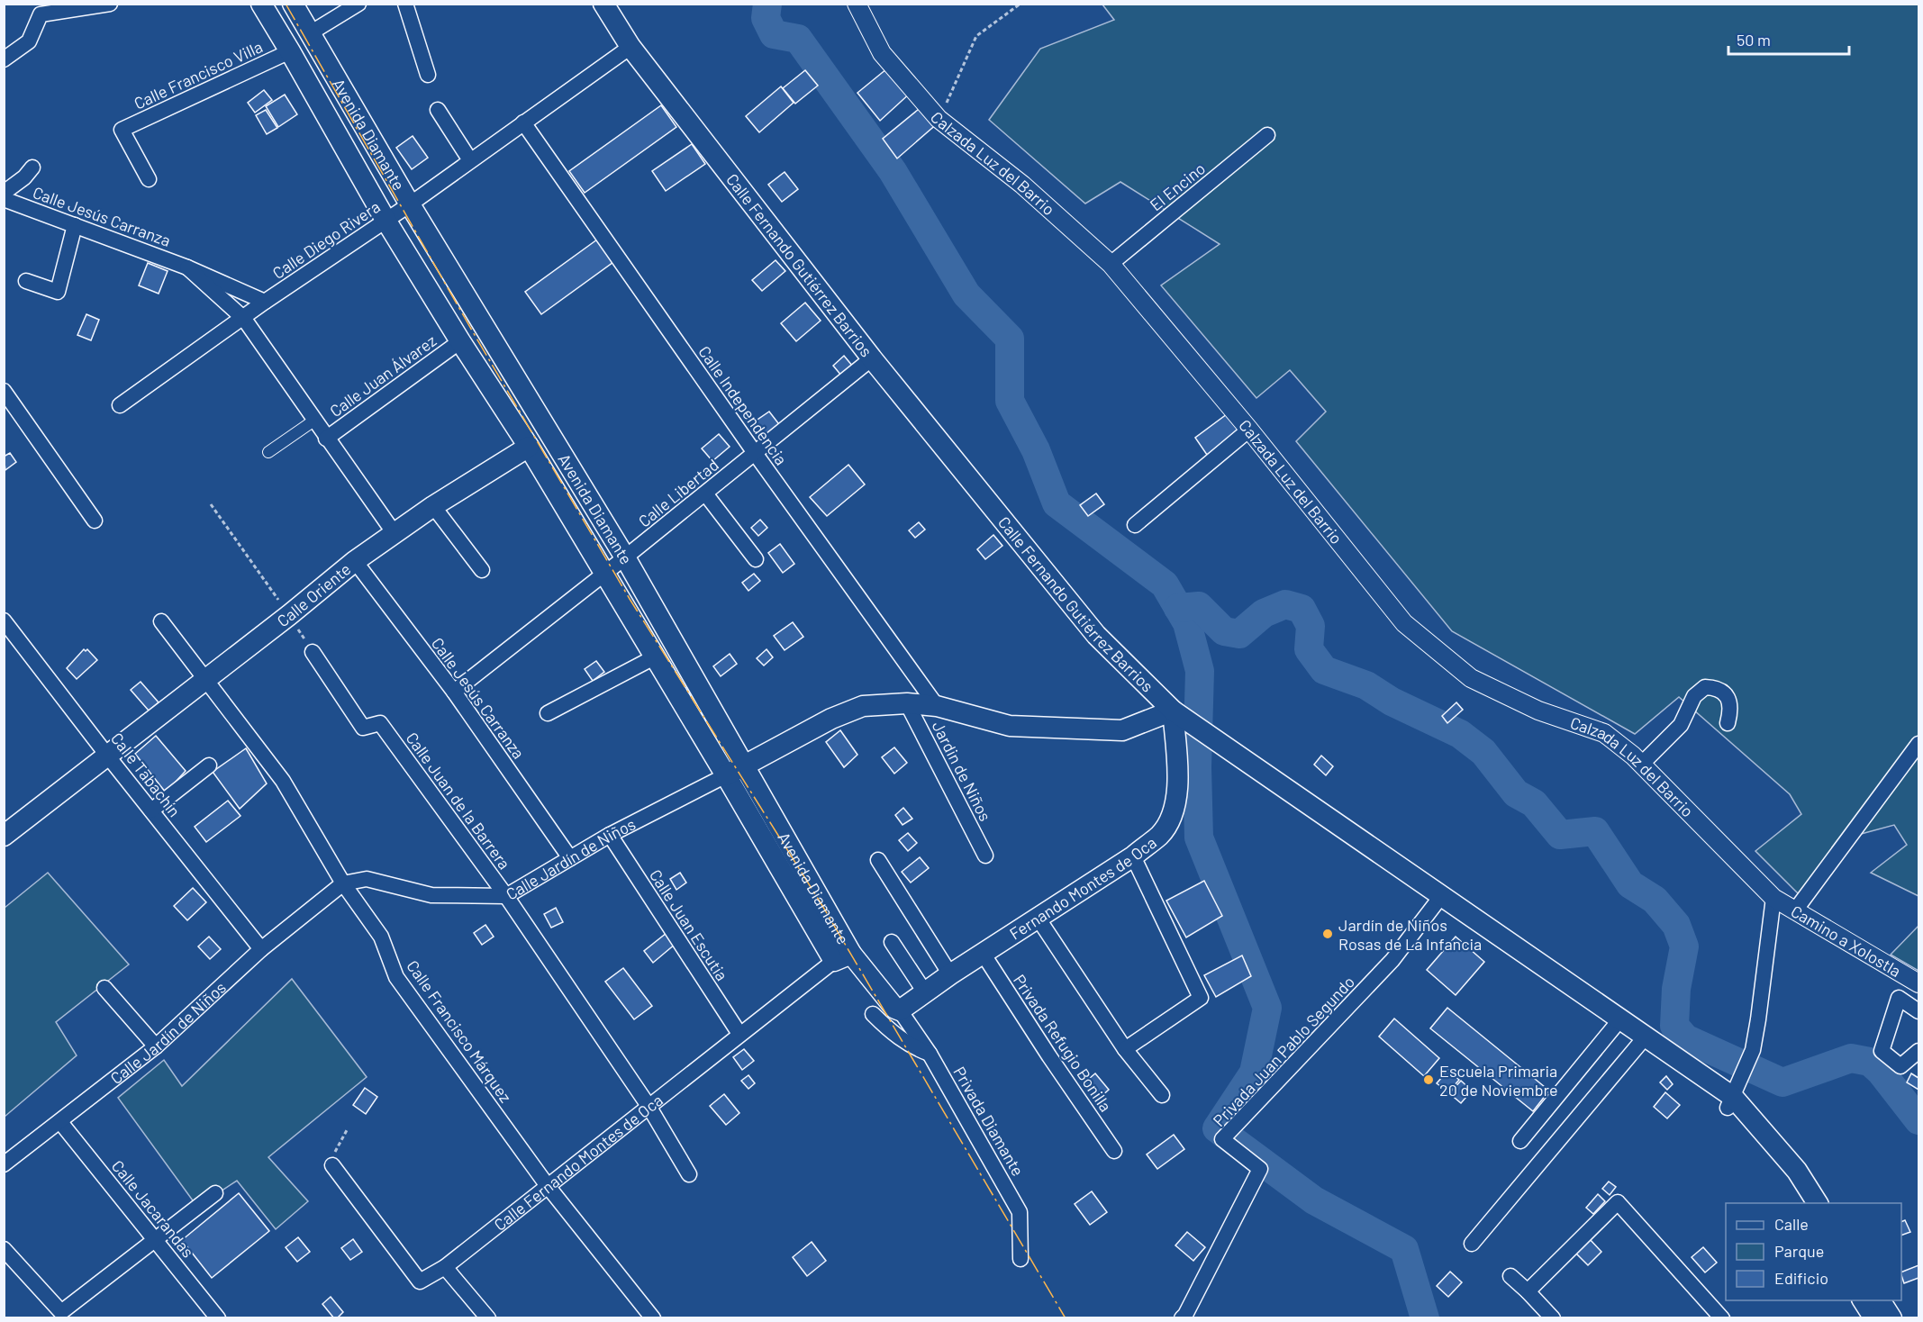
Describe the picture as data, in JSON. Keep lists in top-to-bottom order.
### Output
{
  "streets": {
    "main road": [
      "Avenida Diamante",
      "Calle Fernando Gutiérrez Barrios",
      "Calle Oriente",
      "Calle Jardín de Niños",
      "Fernando Montes de Oca"
    ],
    "street": [
      "Calle Francisco Villa",
      "Calzada Luz del Barrio",
      "El Encino",
      "Calle Jesús Carranza",
      "Calle Diego Rivera",
      "Calle Juan Álvarez",
      "Calle Independencia",
      "Calle Libertad",
      "Jardin de Niños",
      "Calle Tabachín",
      "Calle Juan de la Barrera",
      "Calle Juan Escutia",
      "Camino a Xolostla",
      "Calle Francisco Márquez",
      "Privada Refugio Bonilla",
      "Privada Juan Pablo Segundo",
      "Privada Diamante",
      "Calle Fernando Montes de Oca",
      "Calle Jacarandas"
    ]
  },
  "crossings": [
    ["Calle Francisco Villa", "Avenida Diamante"],
    ["Avenida Diamante", "Calle Diego Rivera"],
    ["Avenida Diamante", "Calle Juan Álvarez"],
    ["Avenida Diamante", "Calle Libertad"],
    ["Avenida Diamante", "Calle Oriente"],
    ["Avenida Diamante", "Calle Jardín de Niños"],
    ["Avenida Diamante", "Fernando Montes de Oca"],
    ["Avenida Diamante", "Privada Diamante"],
    ["Avenida Diamante", "Calle Fernando Montes de Oca"],
    ["Calzada Luz del Barrio", "El Encino"],
    ["Calzada Luz del Barrio", "Camino a Xolostla"],
    ["Calle Jesús Carranza", "Calle Diego Rivera"],
    ["Calle Jesús Carranza", "Calle Libertad"],
    ["Calle Jesús Carranza", "Calle Oriente"],
    ["Calle Jesús Carranza", "Calle Jardín de Niños"],
    ["Calle Diego Rivera", "Calle Fernando Gutiérrez Barrios"],
    ["Calle Diego Rivera", "Calle Independencia"],
    ["Calle Fernando Gutiérrez Barrios", "Calle Libertad"],
    ["Calle Fernando Gutiérrez Barrios", "Calle Jardín de Niños"],
    ["Calle Fernando Gutiérrez Barrios", "Fernando Montes de Oca"],
    ["Calle Fernando Gutiérrez Barrios", "Privada Juan Pablo Segundo"],
    ["Calle Independencia", "Calle Libertad"],
    ["Calle Independencia", "Calle Jardín de Niños"],
    ["Calle Oriente", "Calle Tabachín"],
    ["Calle Oriente", "Calle Francisco Márquez"],
    ["Jardin de Niños", "Calle Jardín de Niños"],
    ["Calle Tabachín", "Calle Jardín de Niños"],
    ["Calle Juan de la Barrera", "Calle Jardín de Niños"],
    ["Calle Juan de la Barrera", "Calle Fernando Montes de Oca"],
    ["Calle Jardín de Niños", "Fernando Montes de Oca"],
    ["Calle Jardín de Niños", "Calle Juan Escutia"],
    ["Calle Jardín de Niños", "Calle Francisco Márquez"],
    ["Calle Jardín de Niños", "Calle Jacarandas"],
    ["Fernando Montes de Oca", "Privada Refugio Bonilla"],
    ["Fernando Montes de Oca", "Privada Diamante"],
    ["Calle Juan Escutia", "Calle Fernando Montes de Oca"],
    ["Calle Francisco Márquez", "Calle Fernando Montes de Oca"]
  ],
  "places": ["Jardín de Niños Rosas de La Infancia", "Escuela Primaria 20 de Noviembre"],
  "legend": ["Calle", "Parque", "Edificio"],
  "scale_bar": "50 m"
}
